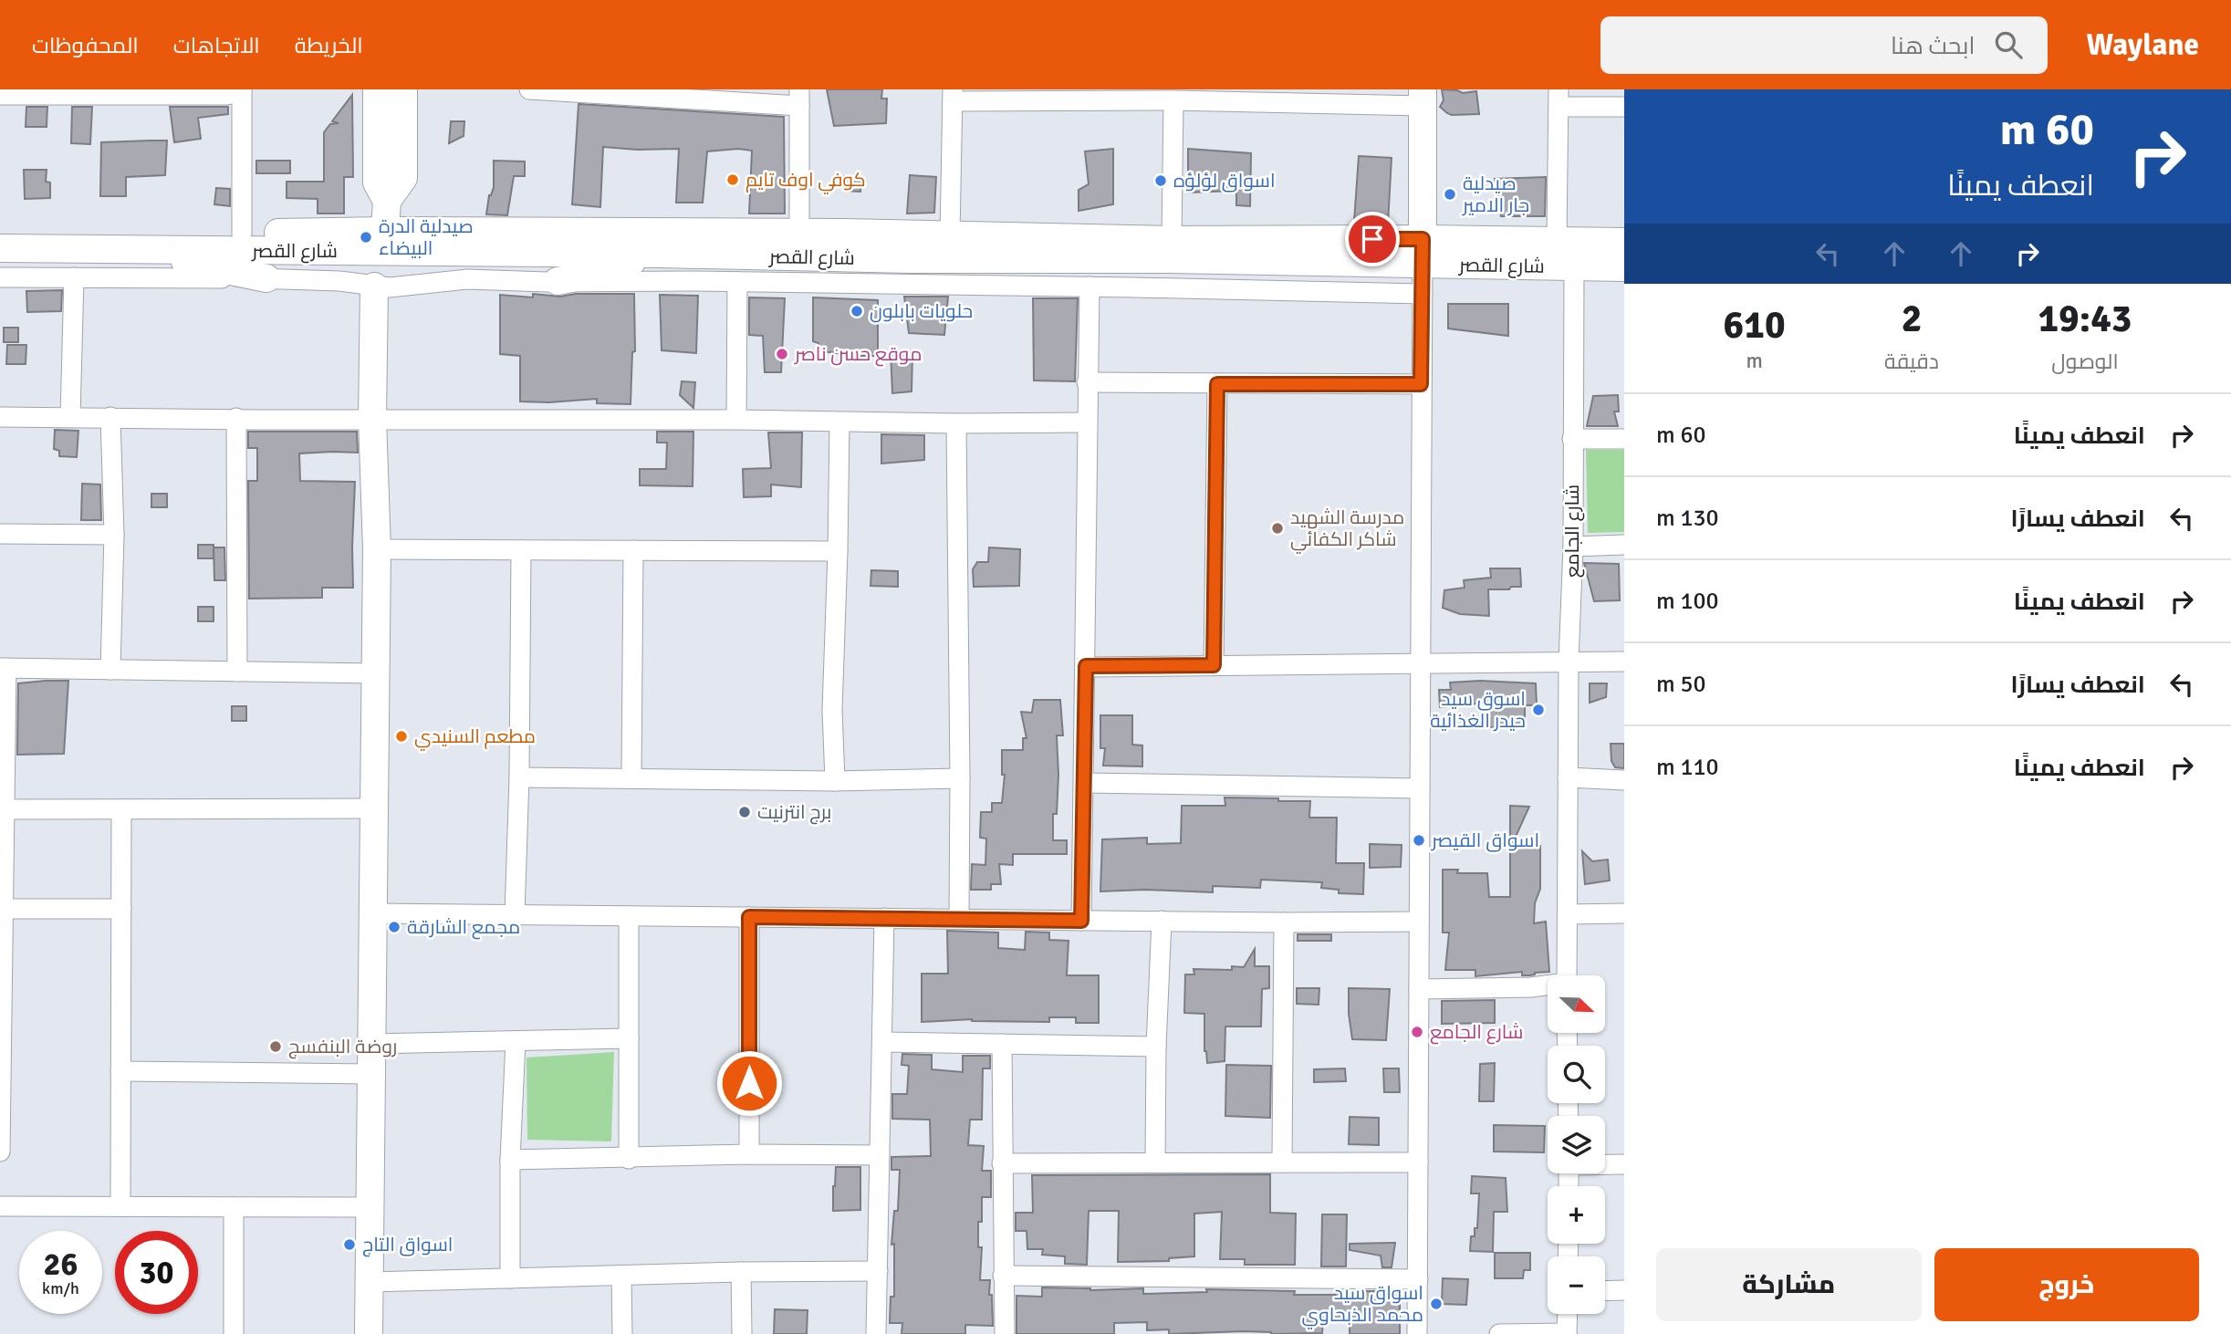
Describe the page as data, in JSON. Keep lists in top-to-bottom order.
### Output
{
  "streets": {
    "street": ["شارع القصر", "شارع الجامع"]
  },
  "crossings": [
    ["شارع القصر", "شارع الجامع"]
  ],
  "places": [
    "كوفي اوف تايم",
    "اسواق لؤلؤه",
    "صيدلية جار الامير",
    "صيدلية الدرة البيضاء",
    "حلويات بابلون",
    "موقع حسن ناصر",
    "مدرسة الشهيد شاكر الكفائي",
    "اسوق سيد حيدر الغذائية",
    "مطعم السنيدي",
    "برج انترنيت",
    "اسواق القيصر",
    "مجمع الشارقة",
    "شارع الجامع",
    "روضة البنفسج",
    "اسواق التاج",
    "اسواق سيد محمد الذبحاوي"
  ],
  "north": "bottom right",
  "page": {
    "header": "Waylane",
    "search": "ابحث هنا",
    "nav": ["الخريطة", "الاتجاهات", "المحفوظات"],
    "turn": ["60 m", "انعطف يمينًا"],
    "eta": [
      "19:43",
      "الوصول",
      "2",
      "دقيقة",
      "610",
      "m"
    ],
    "list": [
      {
        "name": "انعطف يمينًا",
        "value": "60 m"
      },
      {
        "name": "انعطف يسارًا",
        "value": "130 m"
      },
      {
        "name": "انعطف يمينًا",
        "value": "100 m"
      },
      {
        "name": "انعطف يسارًا",
        "value": "50 m"
      },
      {
        "name": "انعطف يمينًا",
        "value": "110 m"
      }
    ],
    "map_buttons": ["+", "−"],
    "speed": "26 km/h",
    "limit": "30",
    "buttons": ["خروج", "مشاركة"]
  }
}
